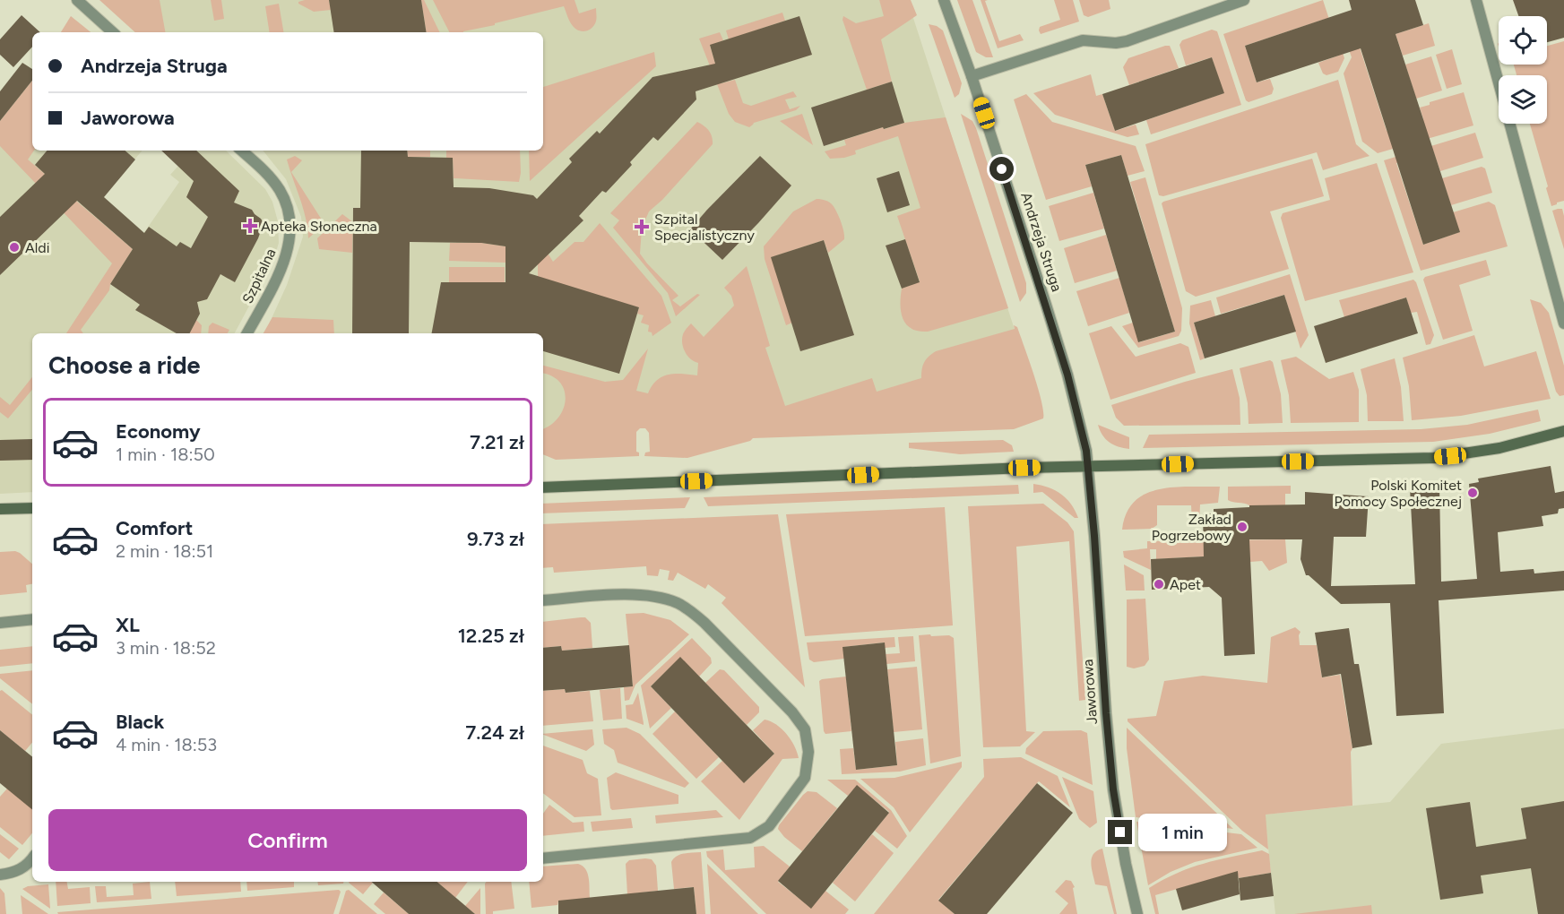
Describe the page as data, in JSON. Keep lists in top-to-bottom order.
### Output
{
  "streets": {
    "street": ["Andrzeja Struga", "Szpitalna", "Jaworowa"]
  },
  "crossings": [
    ["Andrzeja Struga", "Jaworowa"]
  ],
  "places": {
    "health": ["Apteka Słoneczna", "Szpital Specjalistyczny"],
    "other": [
      "Aldi",
      "Polski Komitet Pomocy Społecznej",
      "Zakład Pogrzebowy",
      "Apet"
    ]
  },
  "page": {
    "banner": ["Andrzeja Struga", "Jaworowa"],
    "heading": "Choose a ride",
    "list": [
      {
        "name": "Economy",
        "note": "1 min · 18:50",
        "value": "7.21 zł"
      },
      {
        "name": "Comfort",
        "note": "2 min · 18:51",
        "value": "9.73 zł"
      },
      {
        "name": "XL",
        "note": "3 min · 18:52",
        "value": "12.25 zł"
      },
      {
        "name": "Black",
        "note": "4 min · 18:53",
        "value": "7.24 zł"
      }
    ],
    "buttons": "Confirm",
    "bubble": "1 min"
  }
}
